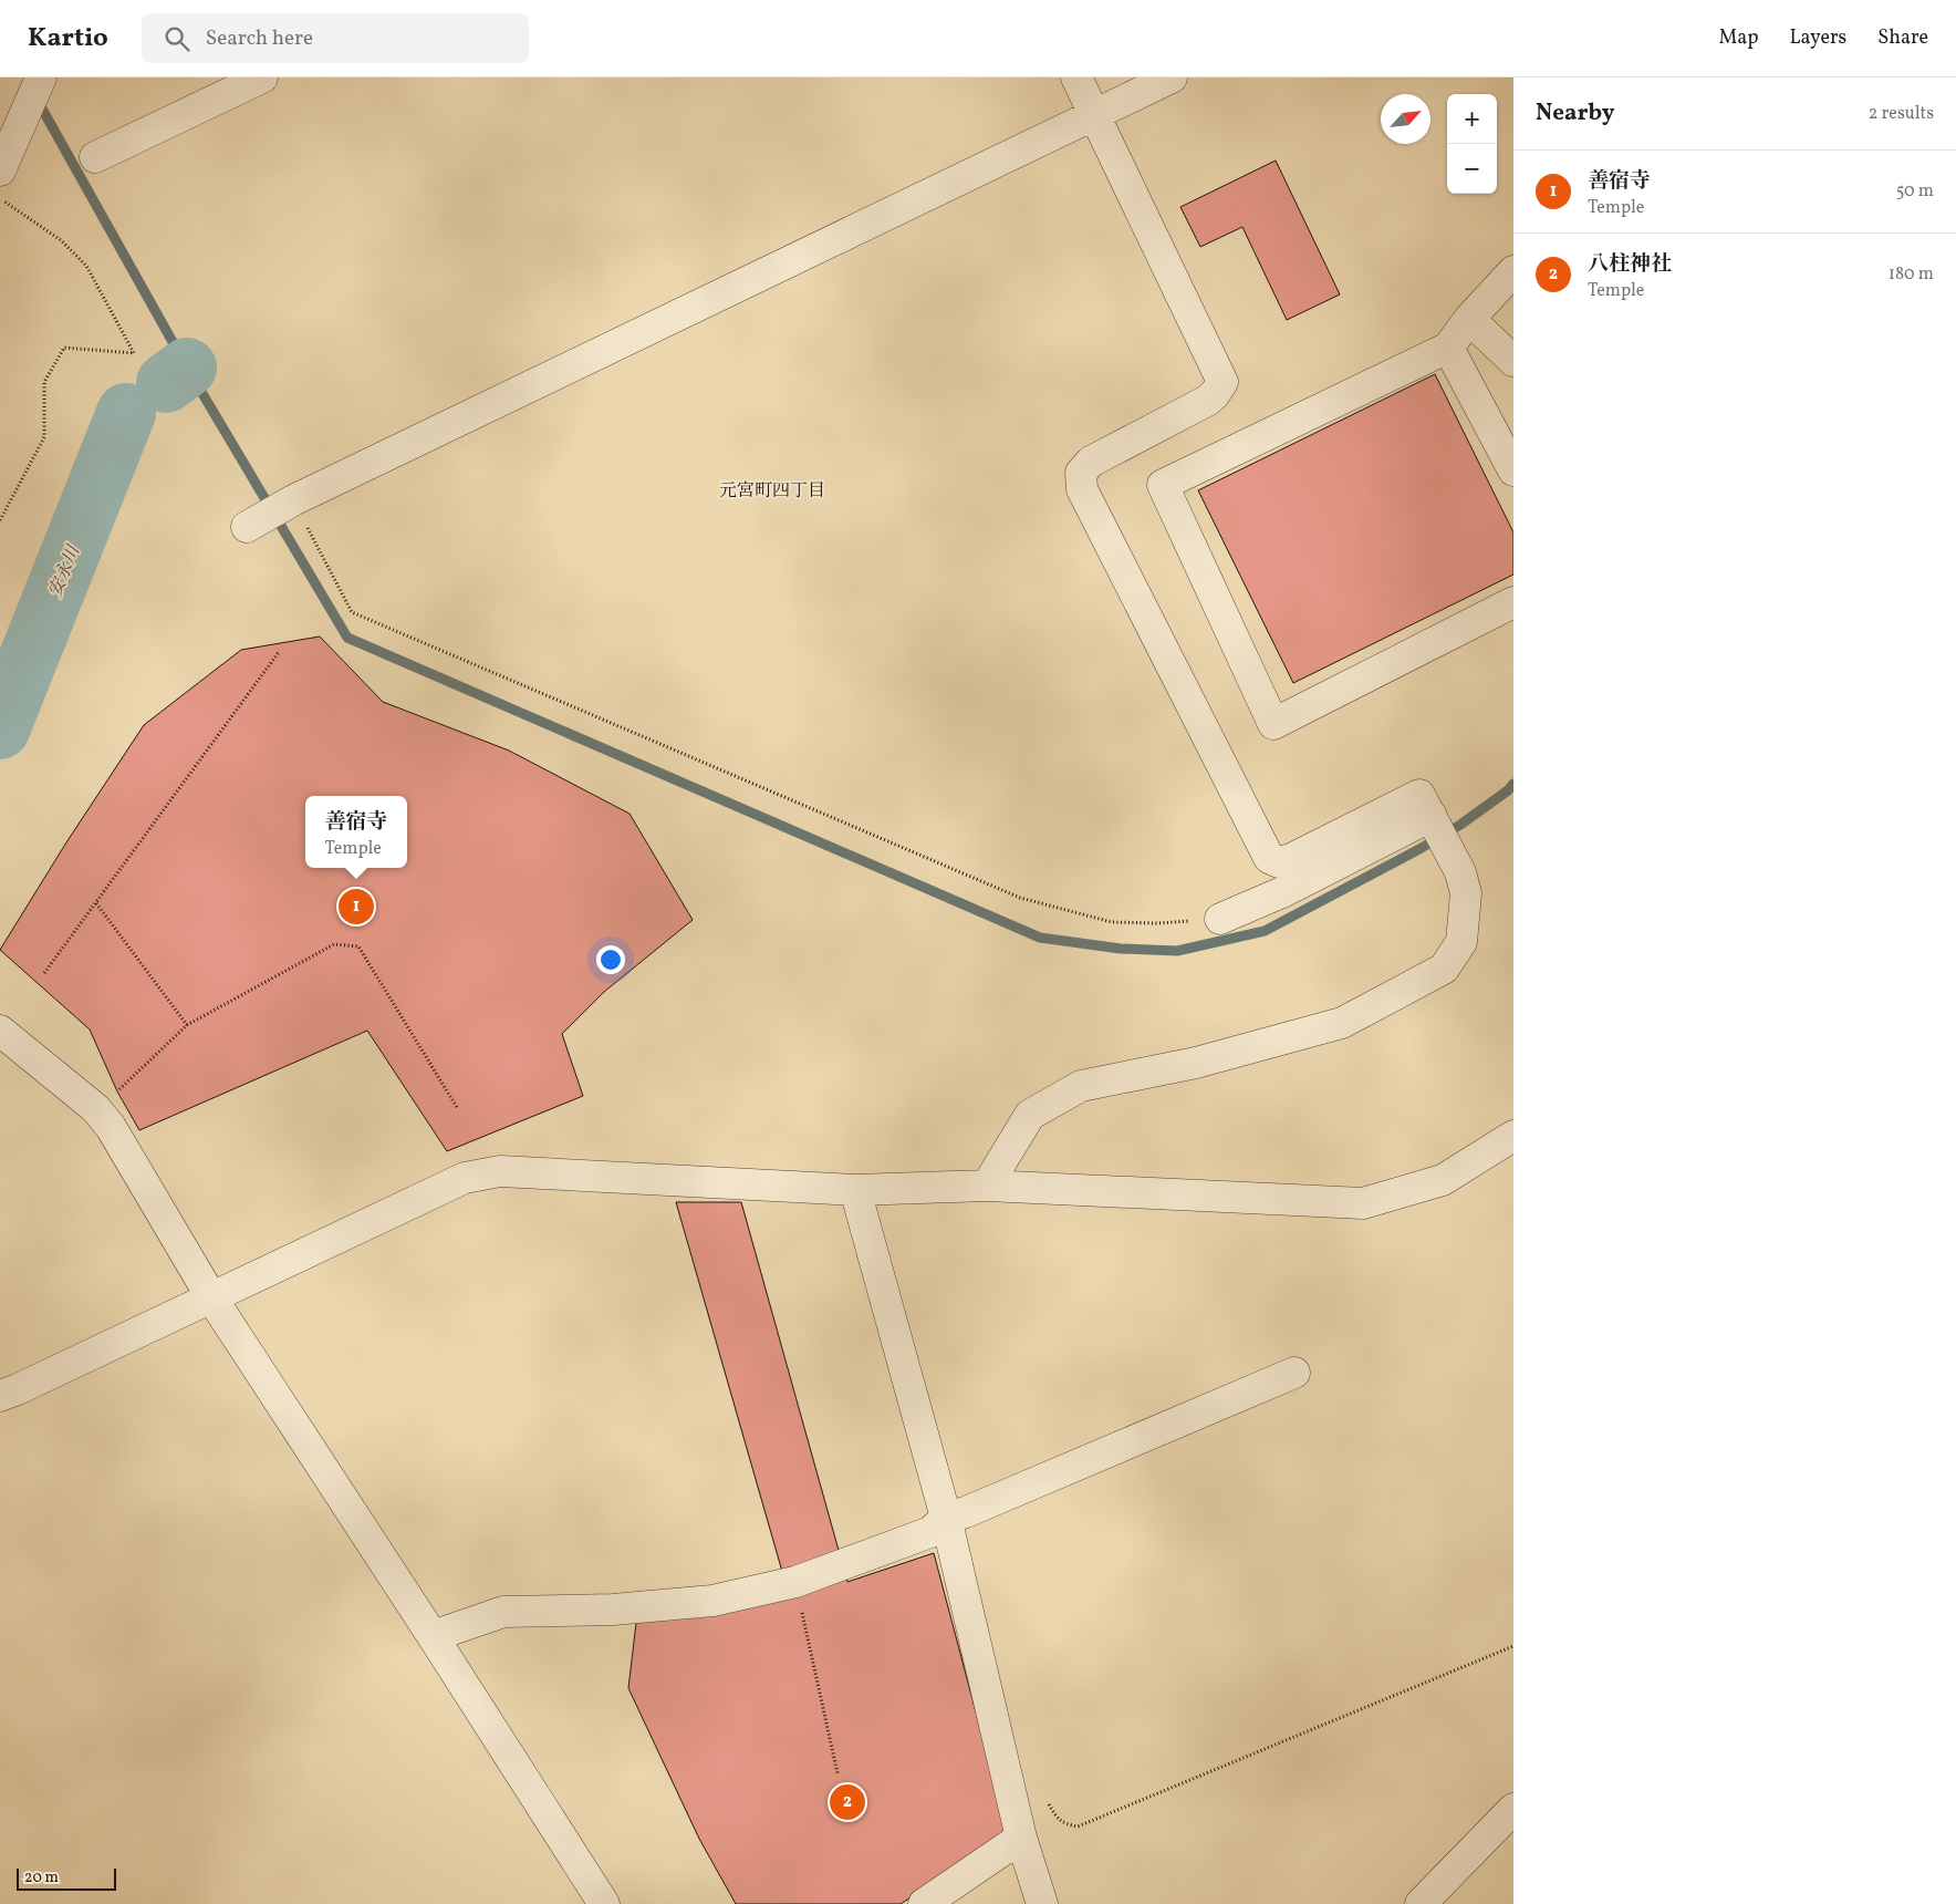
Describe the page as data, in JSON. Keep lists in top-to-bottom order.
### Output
{
  "districts": ["元宮町四丁目"],
  "water": ["安永川"],
  "scale_bar": "20 m",
  "north": "top right",
  "page": {
    "header": "Kartio",
    "search": "Search here",
    "nav": ["Map", "Layers", "Share"],
    "heading": ["Nearby", "2 results"],
    "map_buttons": ["+", "−"],
    "list": [
      {
        "mark": "1",
        "name": "善宿寺",
        "note": "Temple",
        "value": "50 m"
      },
      {
        "mark": "2",
        "name": "八柱神社",
        "note": "Temple",
        "value": "180 m"
      }
    ],
    "popup": ["善宿寺", "Temple"],
    "pins": ["1", "2"],
    "scale": "20 m"
  }
}
